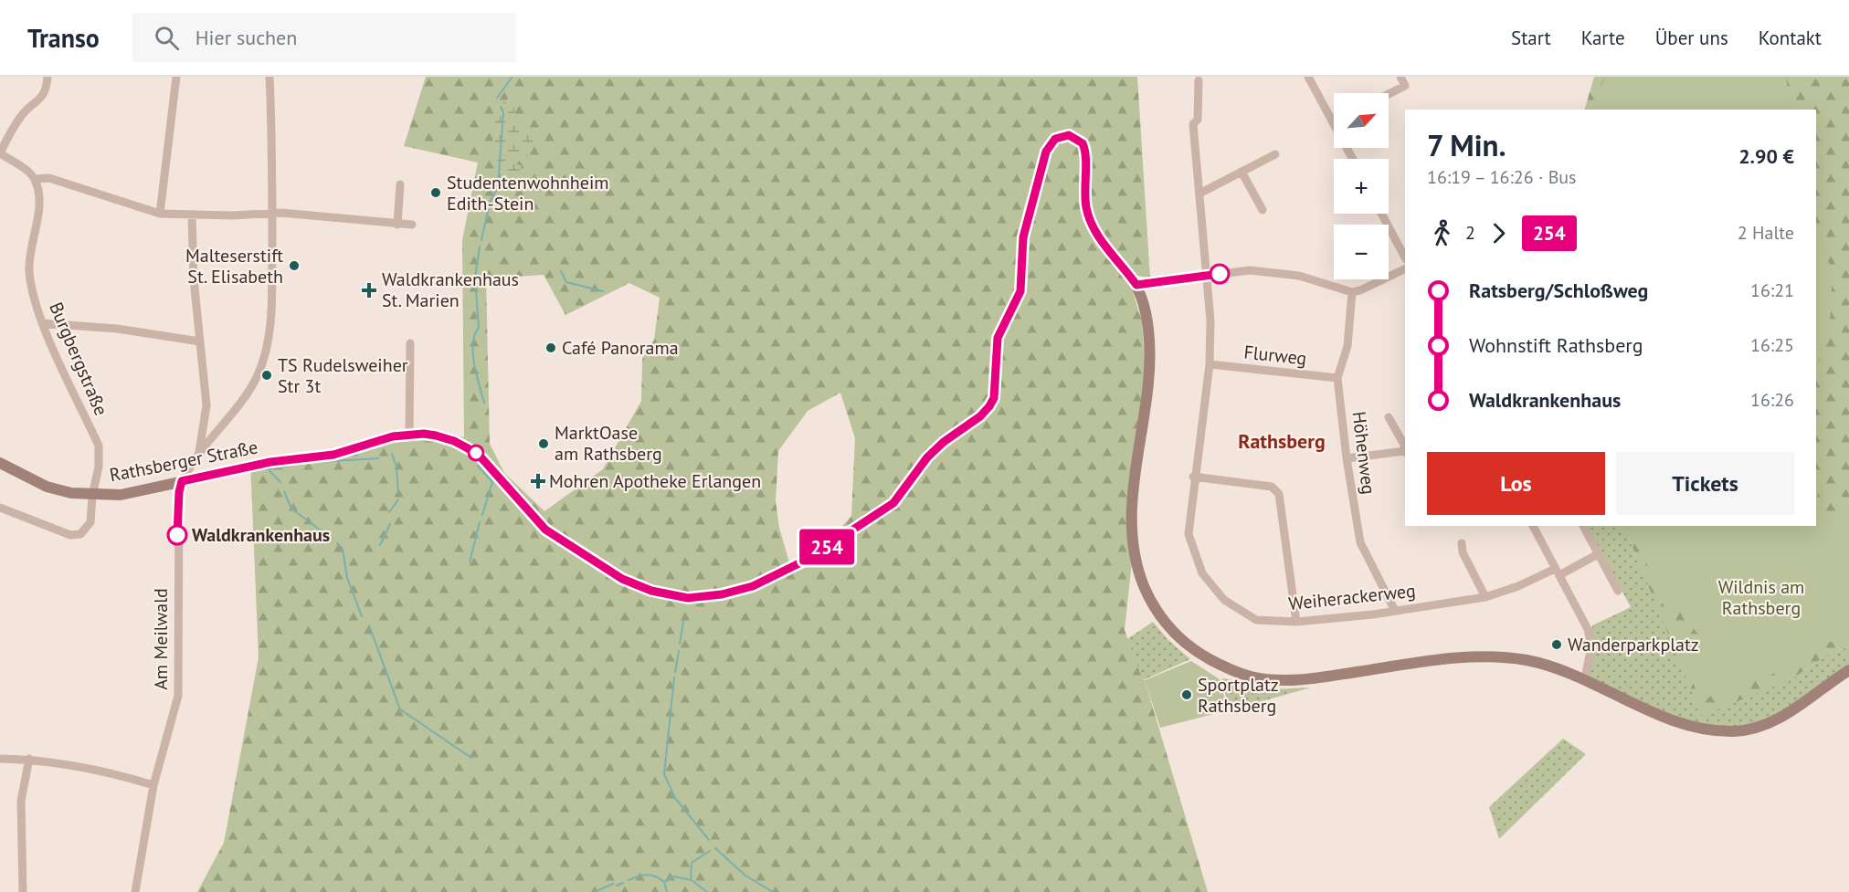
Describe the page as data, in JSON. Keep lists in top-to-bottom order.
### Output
{
  "streets": {
    "street": [
      "Flurweg",
      "Burgbergstraße",
      "Höhenweg",
      "Rathsberger Straße",
      "Weiherackerweg",
      "Am Meilwald"
    ]
  },
  "crossings": [
    ["Flurweg", "Höhenweg"],
    ["Flurweg", "Weiherackerweg"],
    ["Burgbergstraße", "Rathsberger Straße"],
    ["Höhenweg", "Weiherackerweg"],
    ["Rathsberger Straße", "Am Meilwald"]
  ],
  "districts": ["Rathsberg"],
  "parks": ["Wildnis am Rathsberg"],
  "places": {
    "other": [
      "Studentenwohnheim Edith-Stein",
      "Malteserstift St. Elisabeth",
      "Café Panorama",
      "TS Rudelsweiher Str 3t",
      "MarktOase am Rathsberg",
      "Waldkrankenhaus",
      "Wanderparkplatz",
      "Sportplatz Rathsberg"
    ],
    "health": ["Waldkrankenhaus St. Marien", "Mohren Apotheke Erlangen"]
  },
  "lines": ["bus line 254"],
  "north": "top right",
  "page": {
    "header": "Transo",
    "search": "Hier suchen",
    "nav": [
      "Start",
      "Karte",
      "Über uns",
      "Kontakt"
    ],
    "on_map": "254",
    "map_buttons": ["+", "−"],
    "heading": ["7 Min.", "16:19 – 16:26 · Bus", "2.90 €"],
    "legs": ["2", "254", "2 Halte"],
    "list": [
      {
        "name": "Ratsberg/Schloßweg",
        "value": "16:21"
      },
      {
        "name": "Wohnstift Rathsberg",
        "value": "16:25"
      },
      {
        "name": "Waldkrankenhaus",
        "value": "16:26"
      }
    ],
    "buttons": ["Los", "Tickets"]
  }
}
